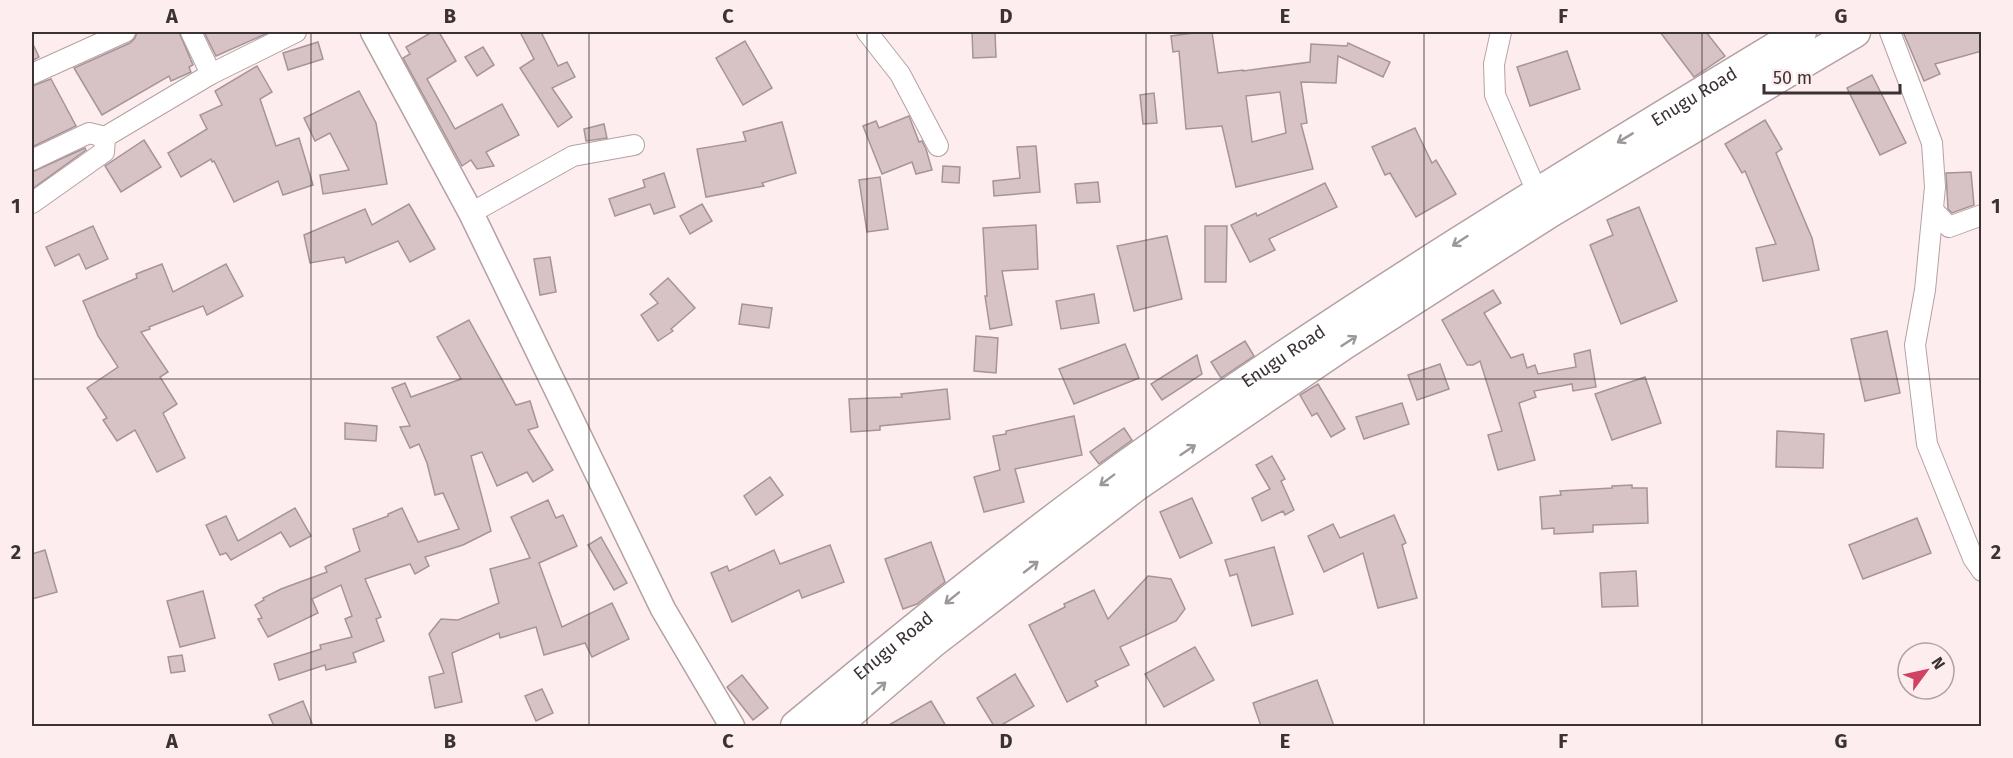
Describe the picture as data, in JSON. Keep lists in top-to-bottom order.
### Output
{
  "streets": {
    "main road": ["Enugu Road"]
  },
  "scale_bar": "50 m",
  "north": "top right",
  "grid": {
    "columns": [
      "A",
      "B",
      "C",
      "D",
      "E",
      "F",
      "G"
    ],
    "rows": ["1", "2"]
  }
}
